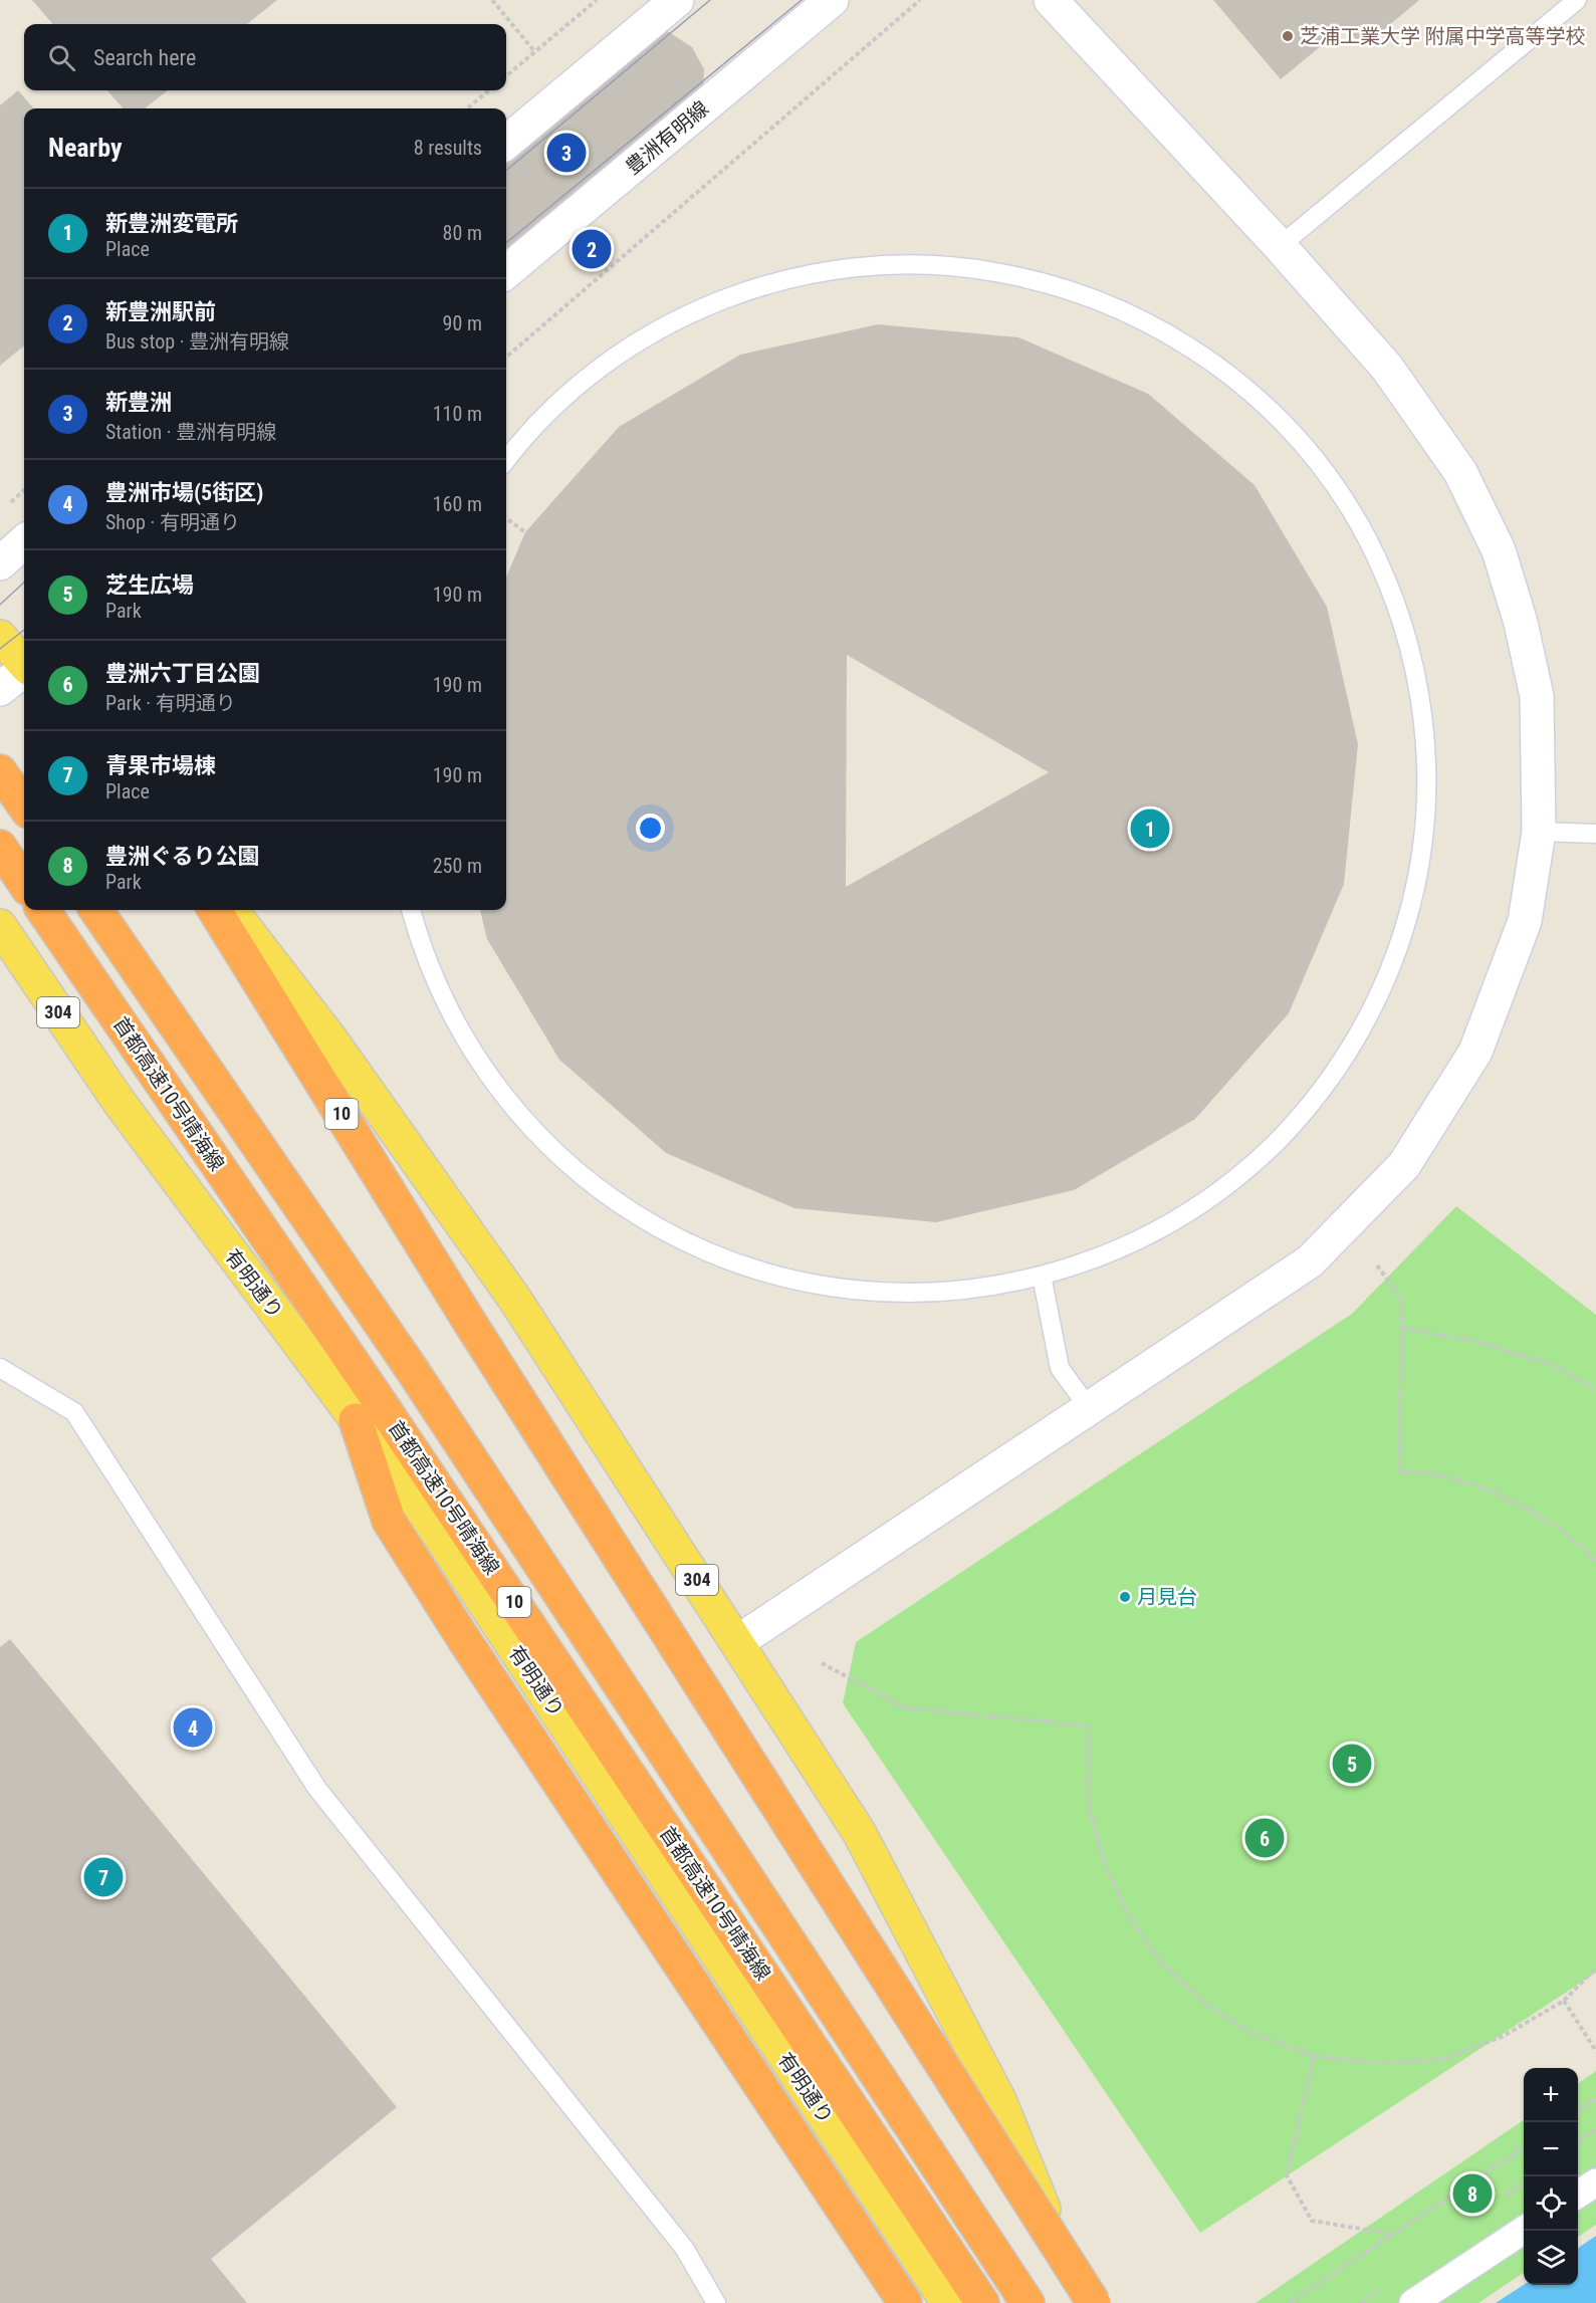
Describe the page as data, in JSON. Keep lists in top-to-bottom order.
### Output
{
  "streets": {
    "highway": ["首都高速10号晴海線", "10"],
    "main road": ["304", "有明通り"],
    "street": ["豊洲有明線"]
  },
  "places": ["芝浦工業大学 附属中学高等学校", "月見台"],
  "page": {
    "search": "Search here",
    "heading": ["Nearby", "8 results"],
    "pins": [
      "3",
      "2",
      "1",
      "4",
      "5",
      "6",
      "7",
      "8"
    ],
    "list": [
      {
        "mark": "1",
        "name": "新豊洲変電所",
        "note": "Place",
        "value": "80 m"
      },
      {
        "mark": "2",
        "name": "新豊洲駅前",
        "note": "Bus stop · 豊洲有明線",
        "value": "90 m"
      },
      {
        "mark": "3",
        "name": "新豊洲",
        "note": "Station · 豊洲有明線",
        "value": "110 m"
      },
      {
        "mark": "4",
        "name": "豊洲市場(5街区)",
        "note": "Shop · 有明通り",
        "value": "160 m"
      },
      {
        "mark": "5",
        "name": "芝生広場",
        "note": "Park",
        "value": "190 m"
      },
      {
        "mark": "6",
        "name": "豊洲六丁目公園",
        "note": "Park · 有明通り",
        "value": "190 m"
      },
      {
        "mark": "7",
        "name": "青果市場棟",
        "note": "Place",
        "value": "190 m"
      },
      {
        "mark": "8",
        "name": "豊洲ぐるり公園",
        "note": "Park",
        "value": "250 m"
      }
    ],
    "map_buttons": ["+", "−"]
  }
}
